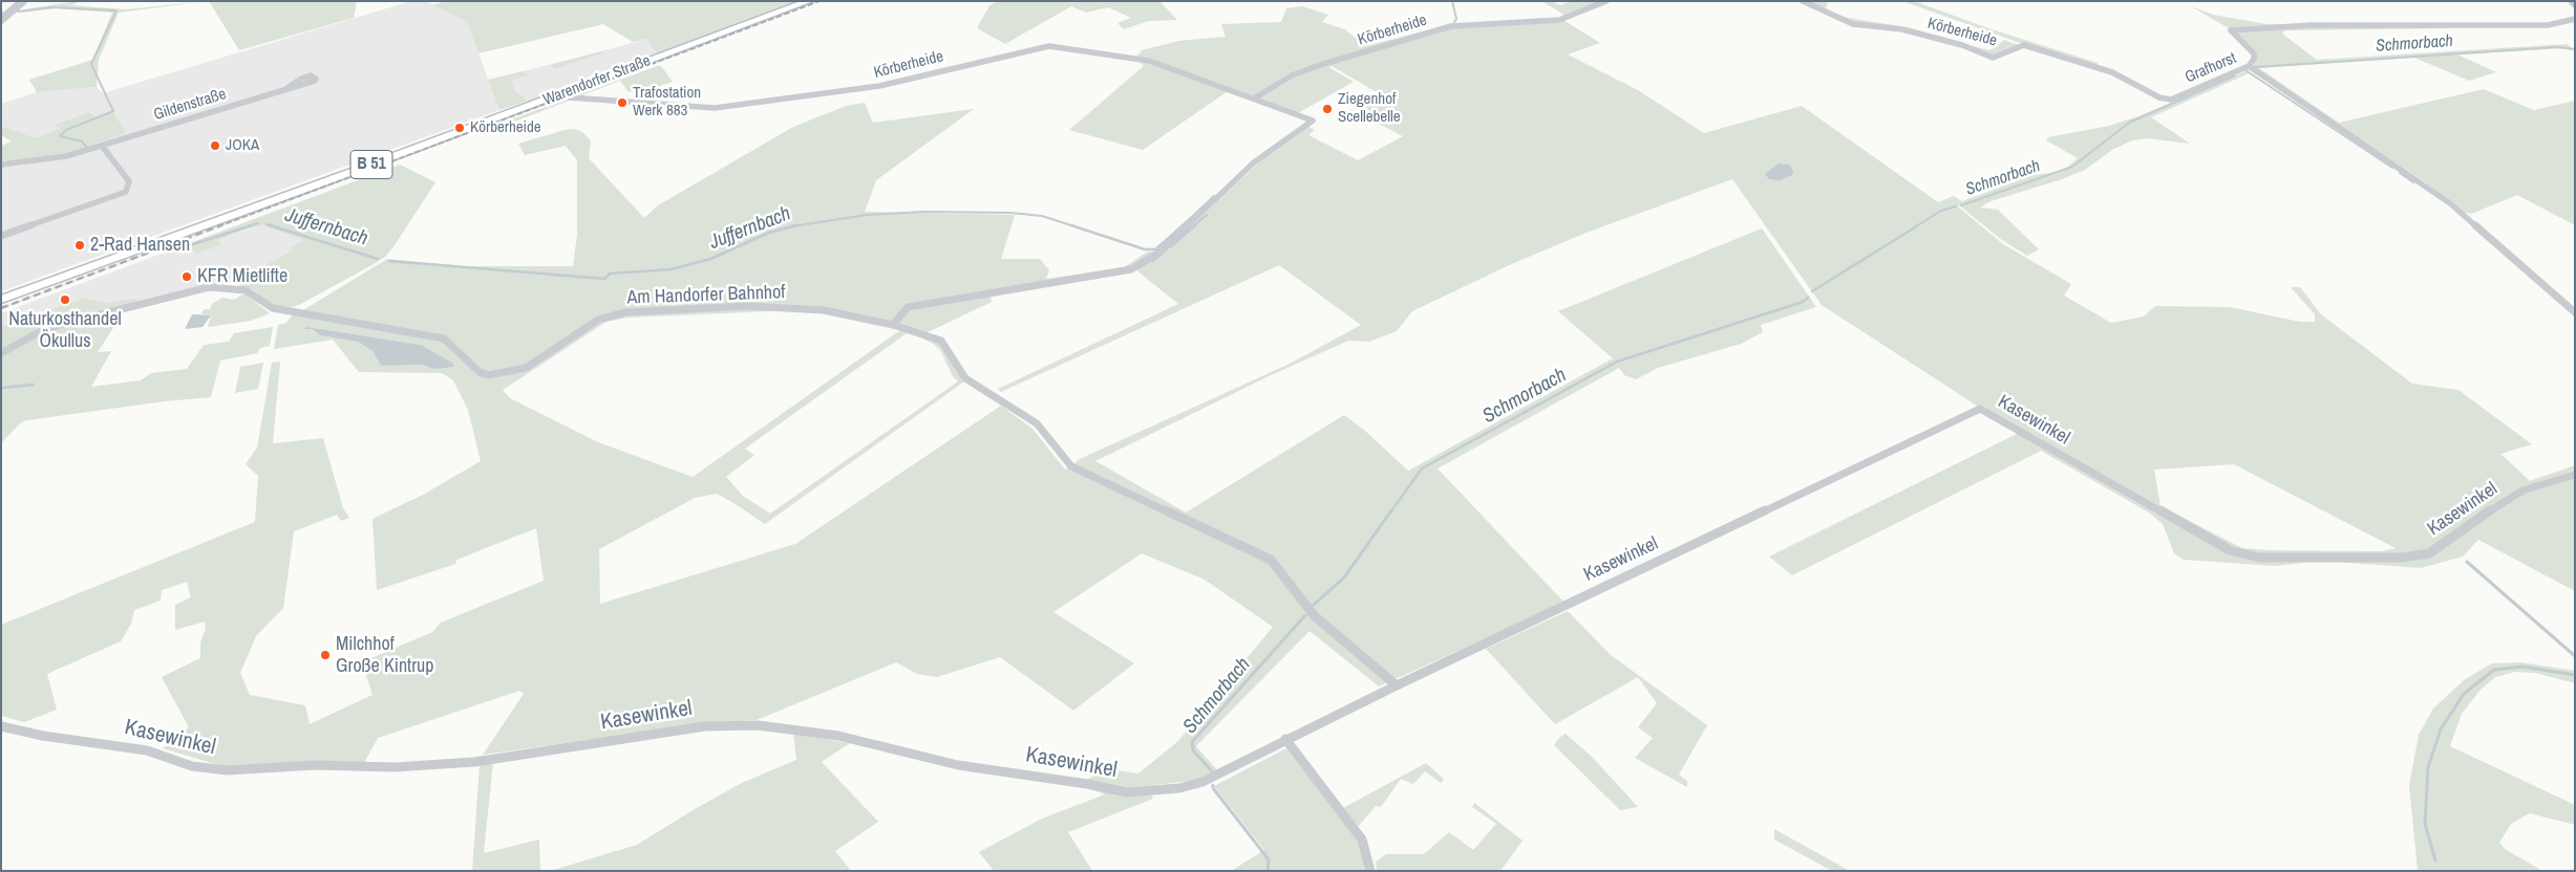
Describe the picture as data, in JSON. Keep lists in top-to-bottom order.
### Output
{
  "streets": {
    "main road": ["Warendorfer Straße", "B 51"],
    "street": [
      "Körberheide",
      "Grafhorst",
      "Gildenstraße",
      "Am Handorfer Bahnhof",
      "Kasewinkel"
    ]
  },
  "crossings": [
    ["Körberheide", "Grafhorst"],
    ["Körberheide", "Warendorfer Straße"],
    ["Körberheide", "Am Handorfer Bahnhof"]
  ],
  "water": ["Schmorbach", "Juffernbach"],
  "places": [
    "Trafostation Werk 883",
    "Ziegenhof Scellebelle",
    "Körberheide",
    "JOKA",
    "2-Rad Hansen",
    "KFR Mietlifte",
    "Naturkosthandel Ökullus",
    "Milchhof Große Kintrup"
  ]
}
